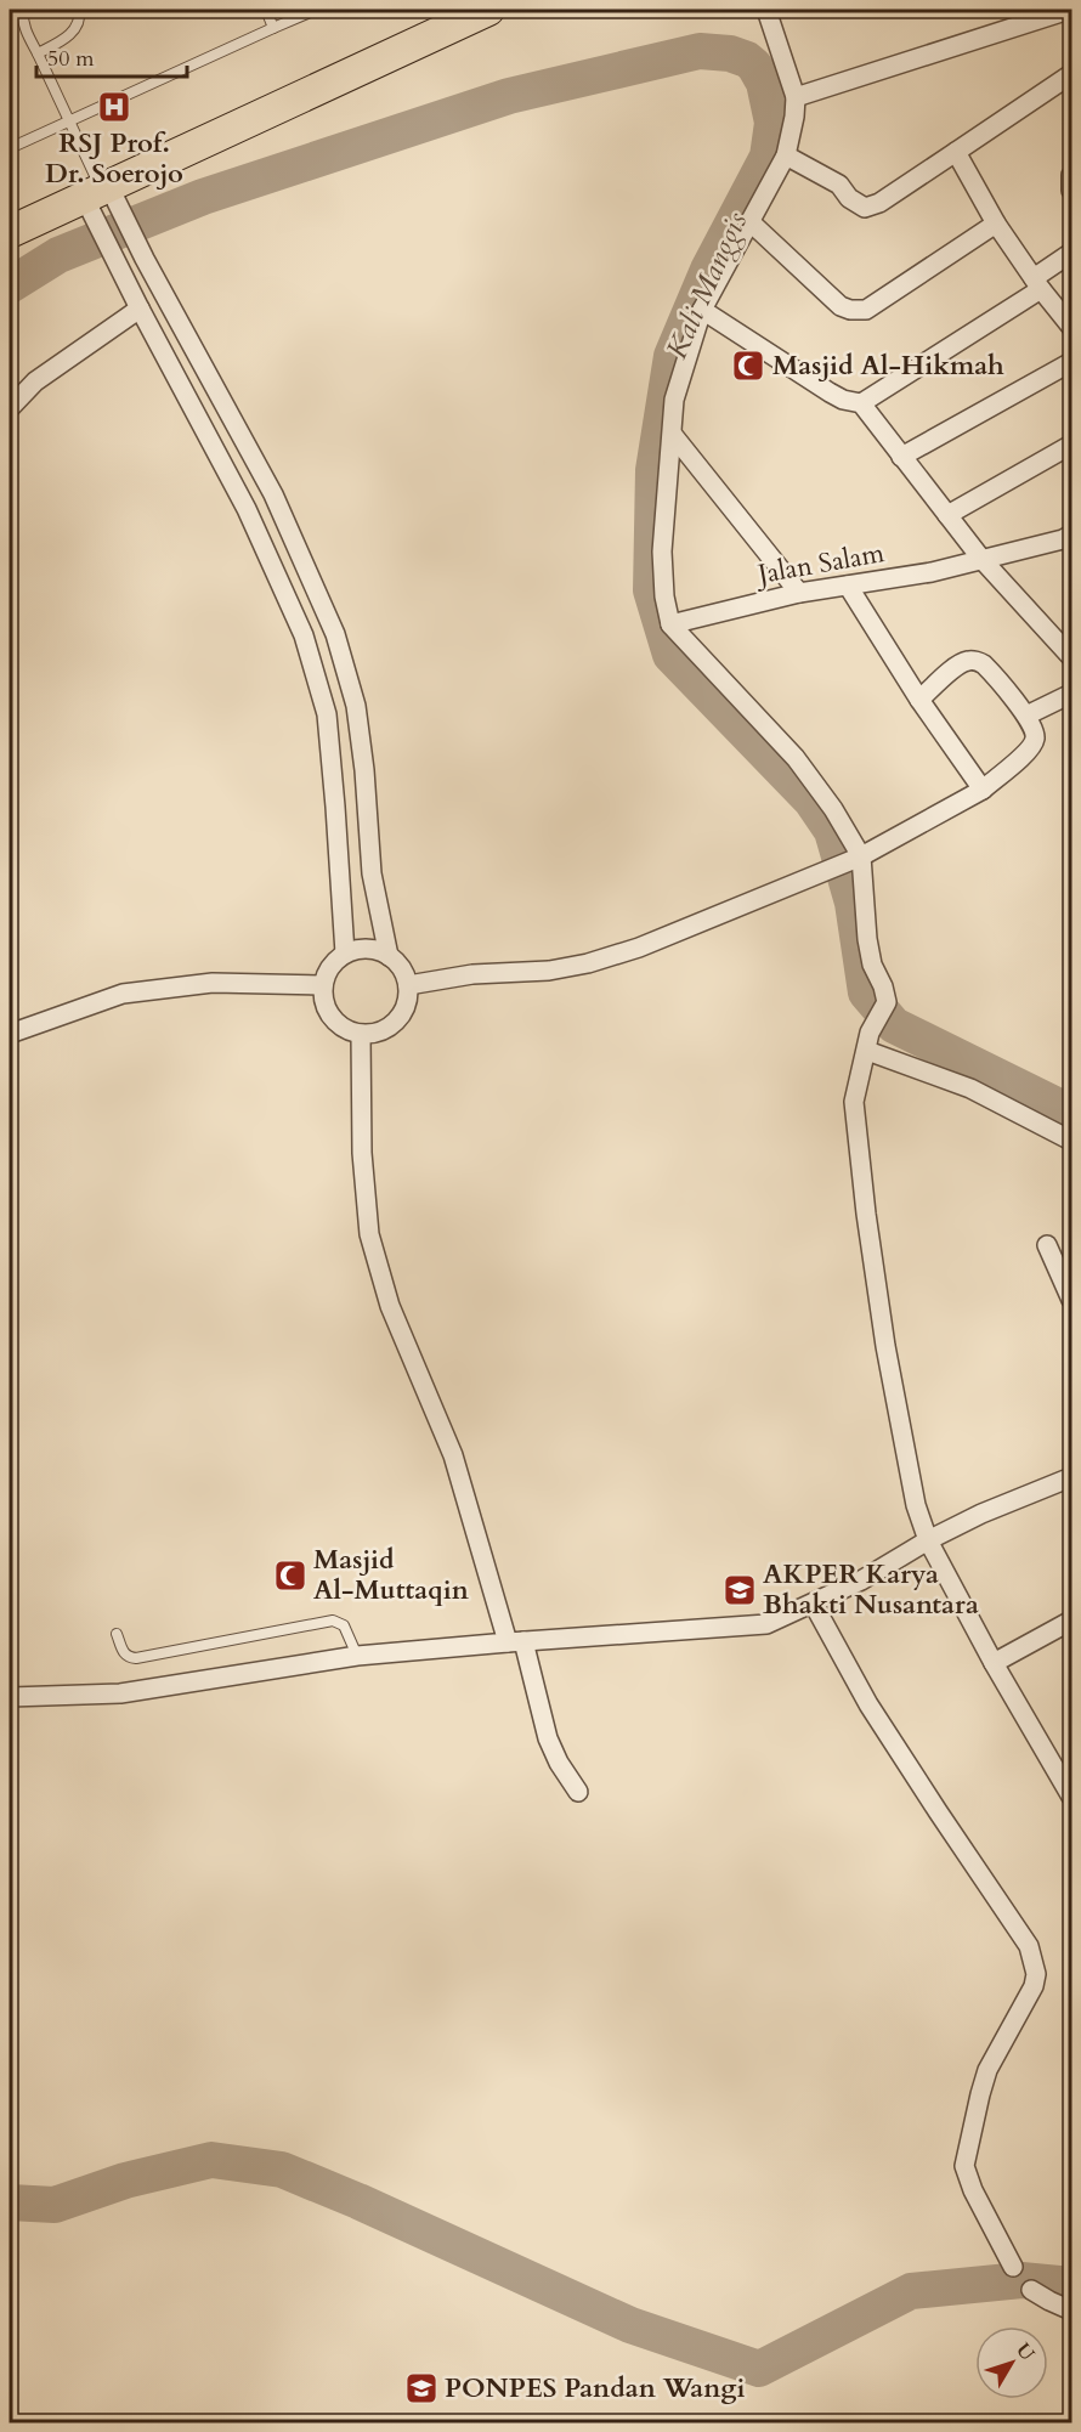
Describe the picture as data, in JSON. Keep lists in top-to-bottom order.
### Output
{
  "streets": {
    "street": ["Jalan Salam"]
  },
  "water": ["Kali Manggis"],
  "places": {
    "hospital": ["RSJ Prof. Dr. Soerojo"],
    "mosque": ["Masjid Al-Hikmah", "Masjid Al-Muttaqin"],
    "school or university": ["AKPER Karya Bhakti Nusantara", "PONPES Pandan Wangi"]
  },
  "scale_bar": "50 m",
  "north": "top right"
}
